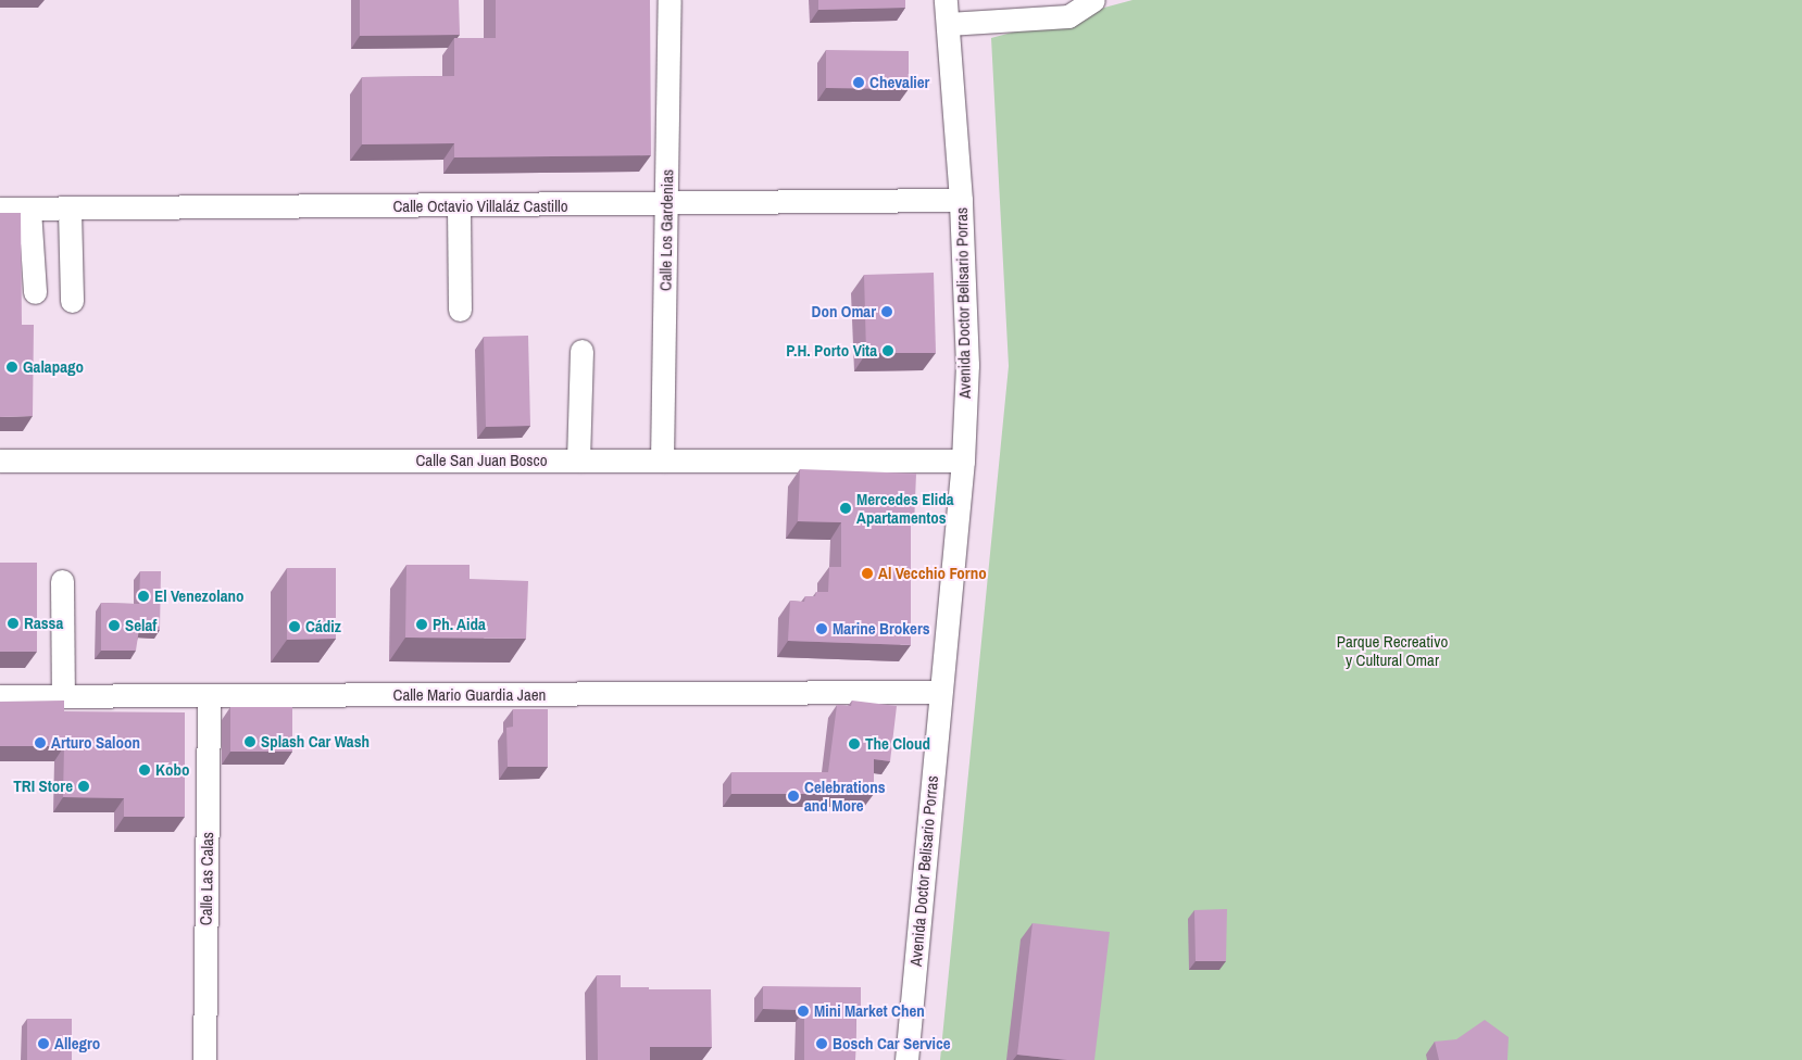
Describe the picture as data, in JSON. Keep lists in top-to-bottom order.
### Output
{
  "streets": {
    "street": [
      "Calle Octavio Villaláz Castillo",
      "Calle Los Gardenias",
      "Avenida Doctor Belisario Porras",
      "Calle San Juan Bosco",
      "Calle Mario Guardia Jaen",
      "Calle Las Calas"
    ]
  },
  "crossings": [
    ["Calle Octavio Villaláz Castillo", "Calle Los Gardenias"],
    ["Calle Octavio Villaláz Castillo", "Avenida Doctor Belisario Porras"],
    ["Calle Los Gardenias", "Calle San Juan Bosco"],
    ["Avenida Doctor Belisario Porras", "Calle San Juan Bosco"],
    ["Avenida Doctor Belisario Porras", "Calle Mario Guardia Jaen"],
    ["Calle Mario Guardia Jaen", "Calle Las Calas"]
  ],
  "parks": ["Parque Recreativo y Cultural Omar"],
  "places": [
    "Chevalier",
    "Don Omar",
    "P.H. Porto Vita",
    "Galapago",
    "Mercedes Elida Apartamentos",
    "Al Vecchio Forno",
    "El Venezolano",
    "Rassa",
    "Ph. Aida",
    "Selaf",
    "Cádiz",
    "Marine Brokers",
    "Splash Car Wash",
    "Arturo Saloon",
    "The Cloud",
    "Kobo",
    "TRI Store",
    "Celebrations and More",
    "Mini Market Chen",
    "Allegro",
    "Bosch Car Service"
  ]
}
